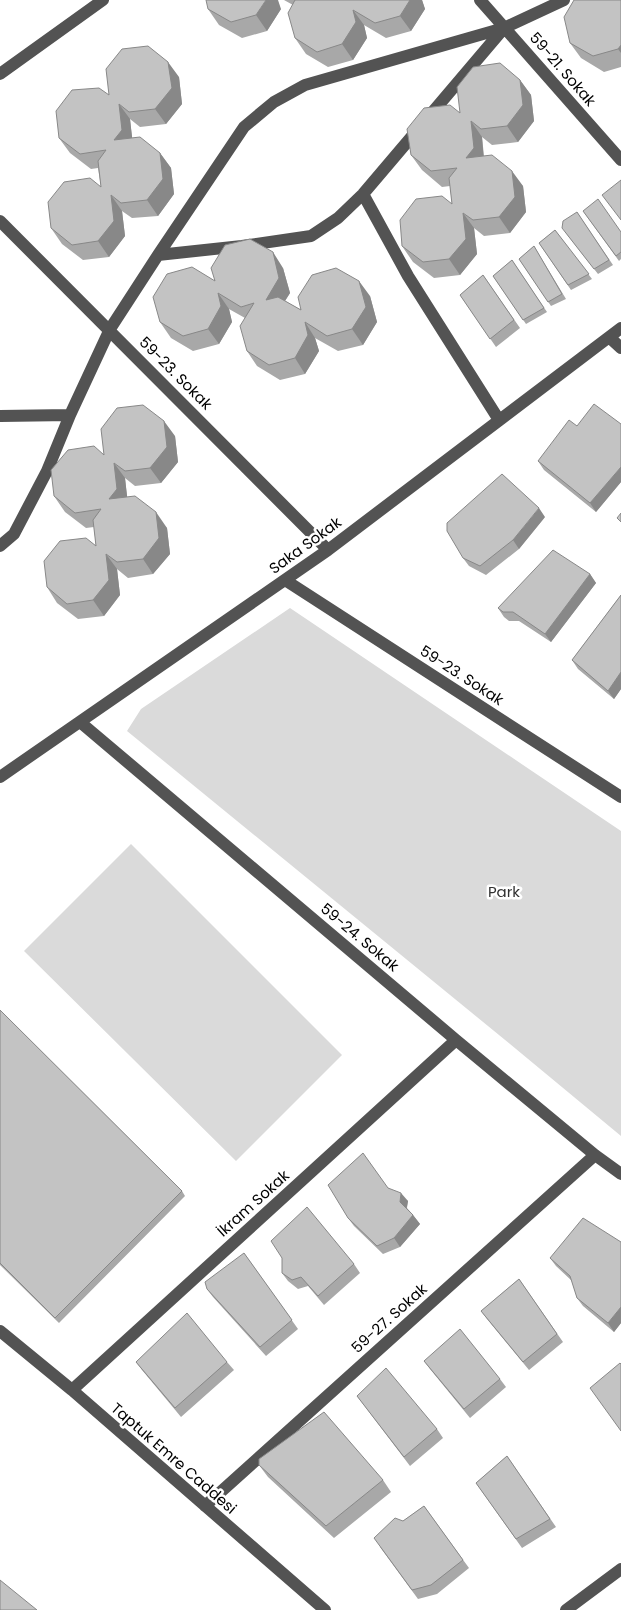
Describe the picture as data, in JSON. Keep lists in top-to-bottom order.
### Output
{
  "streets": {
    "street": [
      "59-21. Sokak",
      "59-23. Sokak",
      "Saka Sokak",
      "59-24. Sokak",
      "İkram Sokak",
      "59-27. Sokak",
      "Taptuk Emre Caddesi"
    ]
  },
  "crossings": [
    ["59-23. Sokak", "Saka Sokak"],
    ["Saka Sokak", "59-24. Sokak"],
    ["59-24. Sokak", "İkram Sokak"],
    ["59-24. Sokak", "59-27. Sokak"],
    ["İkram Sokak", "Taptuk Emre Caddesi"],
    ["59-27. Sokak", "Taptuk Emre Caddesi"]
  ],
  "parks": ["Park"]
}
